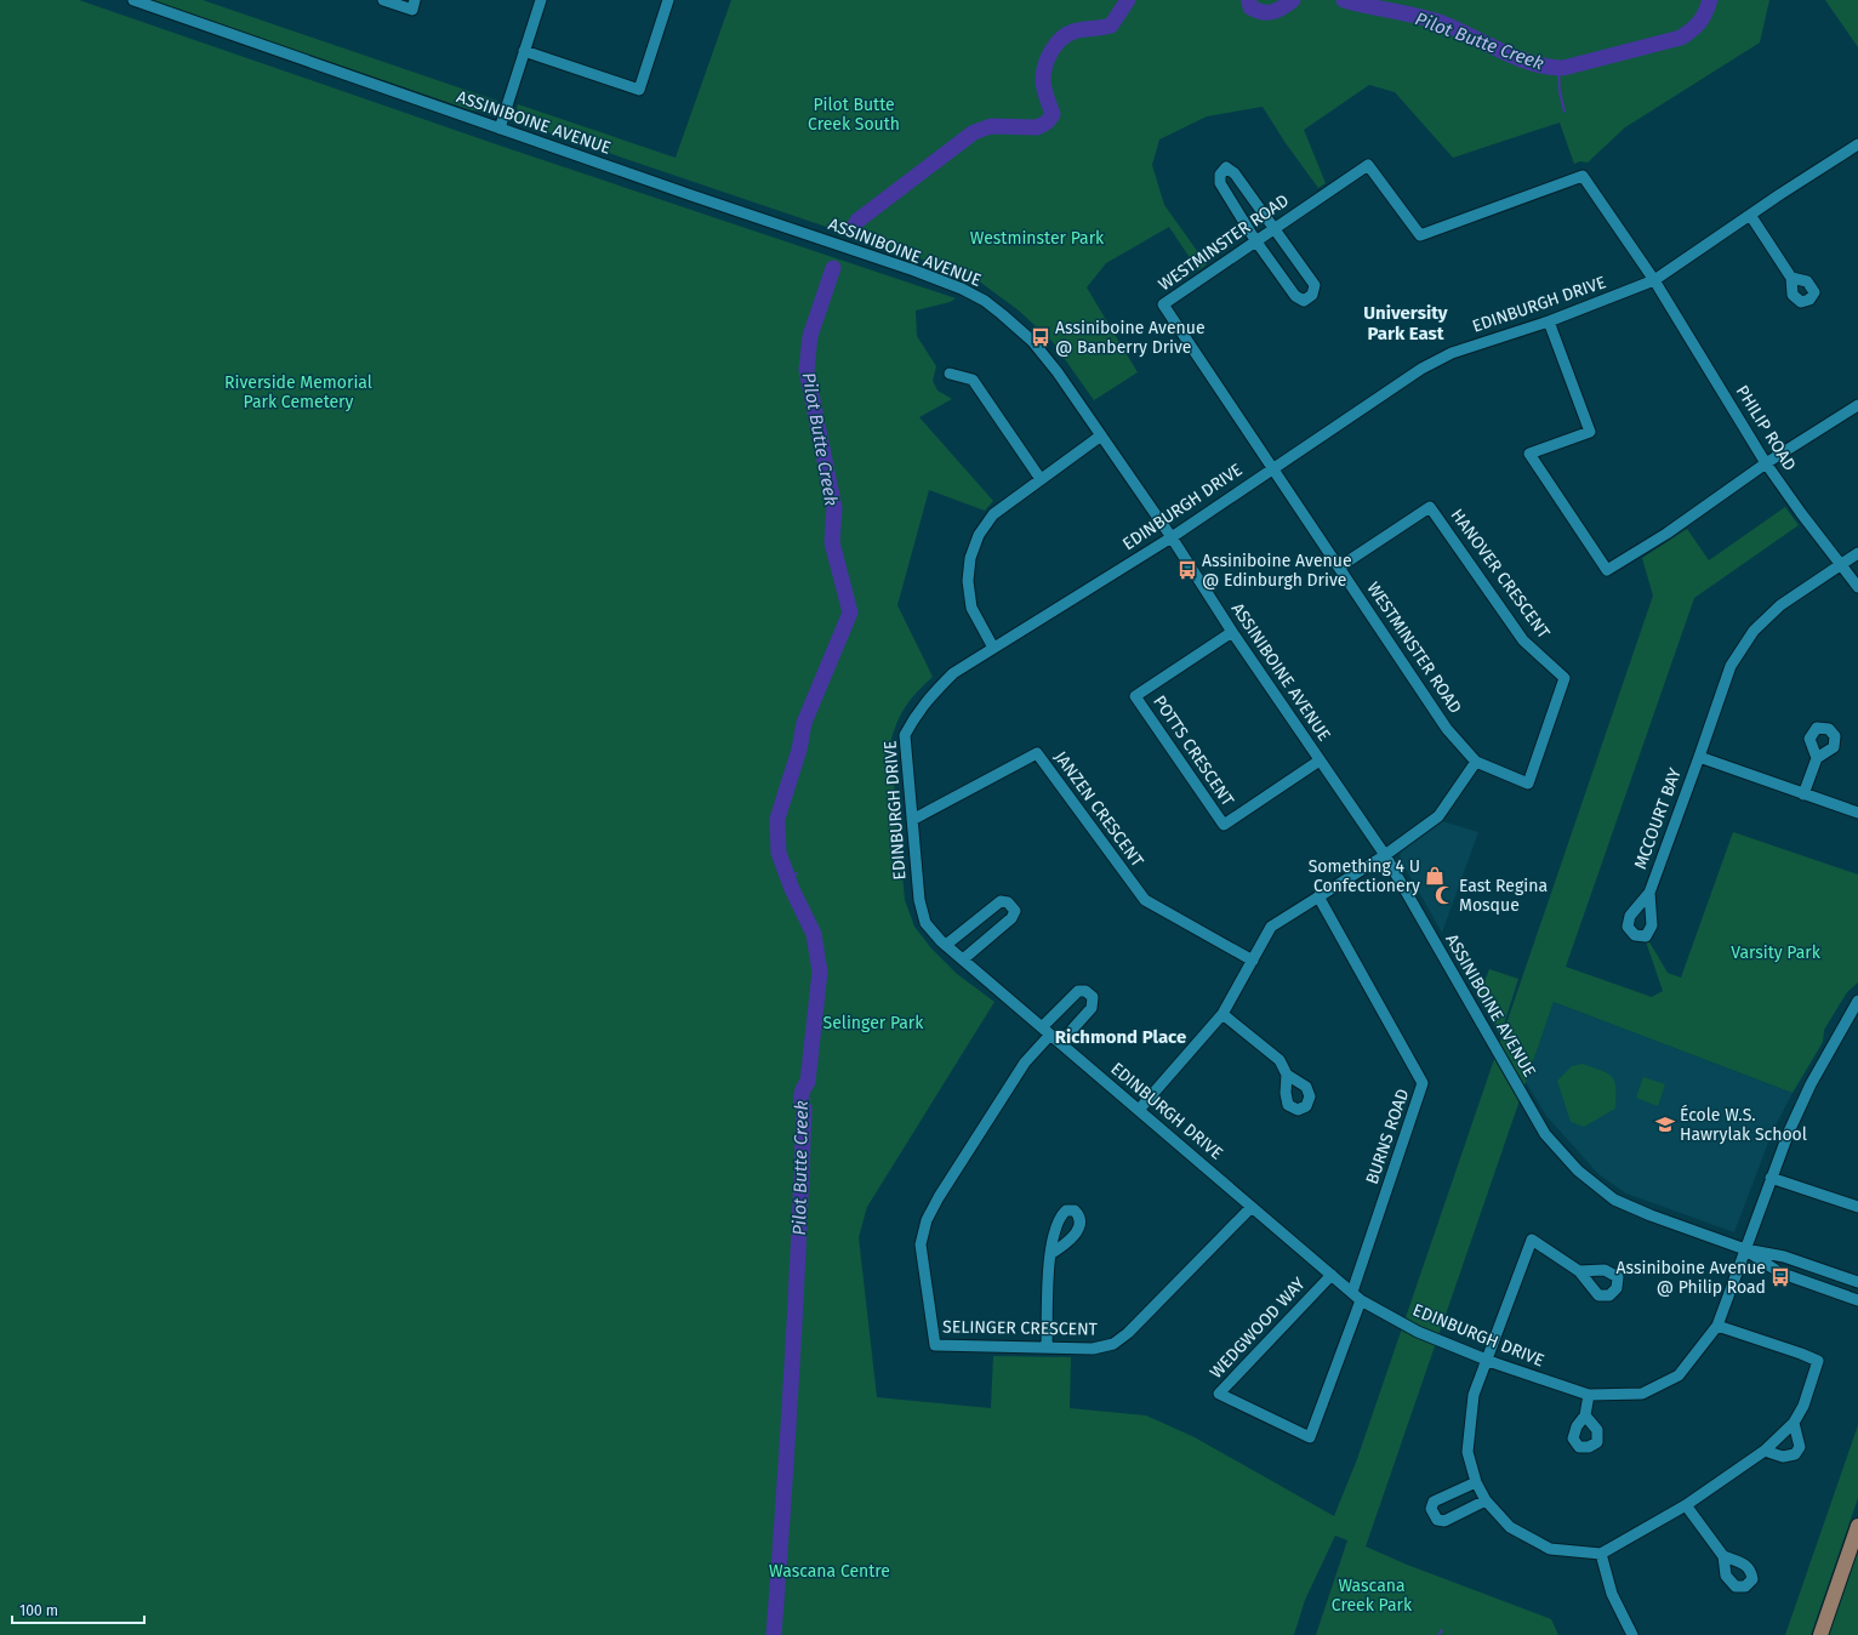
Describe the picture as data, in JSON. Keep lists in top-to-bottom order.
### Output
{
  "streets": {
    "street": [
      "ASSINIBOINE AVENUE",
      "WESTMINSTER ROAD",
      "EDINBURGH DRIVE",
      "PHILIP ROAD",
      "HANOVER CRESCENT",
      "POTTS CRESCENT",
      "JANZEN CRESCENT",
      "MCCOURT BAY",
      "BURNS ROAD",
      "SELINGER CRESCENT",
      "WEDGWOOD WAY"
    ]
  },
  "crossings": [
    ["ASSINIBOINE AVENUE", "EDINBURGH DRIVE"],
    ["ASSINIBOINE AVENUE", "POTTS CRESCENT"],
    ["WESTMINSTER ROAD", "EDINBURGH DRIVE"],
    ["WESTMINSTER ROAD", "PHILIP ROAD"],
    ["WESTMINSTER ROAD", "HANOVER CRESCENT"],
    ["EDINBURGH DRIVE", "PHILIP ROAD"],
    ["EDINBURGH DRIVE", "JANZEN CRESCENT"],
    ["EDINBURGH DRIVE", "BURNS ROAD"],
    ["EDINBURGH DRIVE", "SELINGER CRESCENT"],
    ["EDINBURGH DRIVE", "WEDGWOOD WAY"],
    ["PHILIP ROAD", "MCCOURT BAY"]
  ],
  "districts": ["University Park East", "Richmond Place"],
  "water": ["Pilot Butte Creek"],
  "parks": [
    "Pilot Butte Creek South",
    "Westminster Park",
    "Riverside Memorial Park Cemetery",
    "Varsity Park",
    "Selinger Park",
    "Wascana Centre",
    "Wascana Creek Park"
  ],
  "places": {
    "bus stop": ["Assiniboine Avenue @ Banberry Drive", "Assiniboine Avenue @ Edinburgh Drive", "Assiniboine Avenue @ Philip Road"],
    "shop": ["Something 4 U Confectionery"],
    "mosque": ["East Regina Mosque"],
    "school or university": ["École W.S. Hawrylak School"]
  },
  "scale_bar": "100 m"
}
